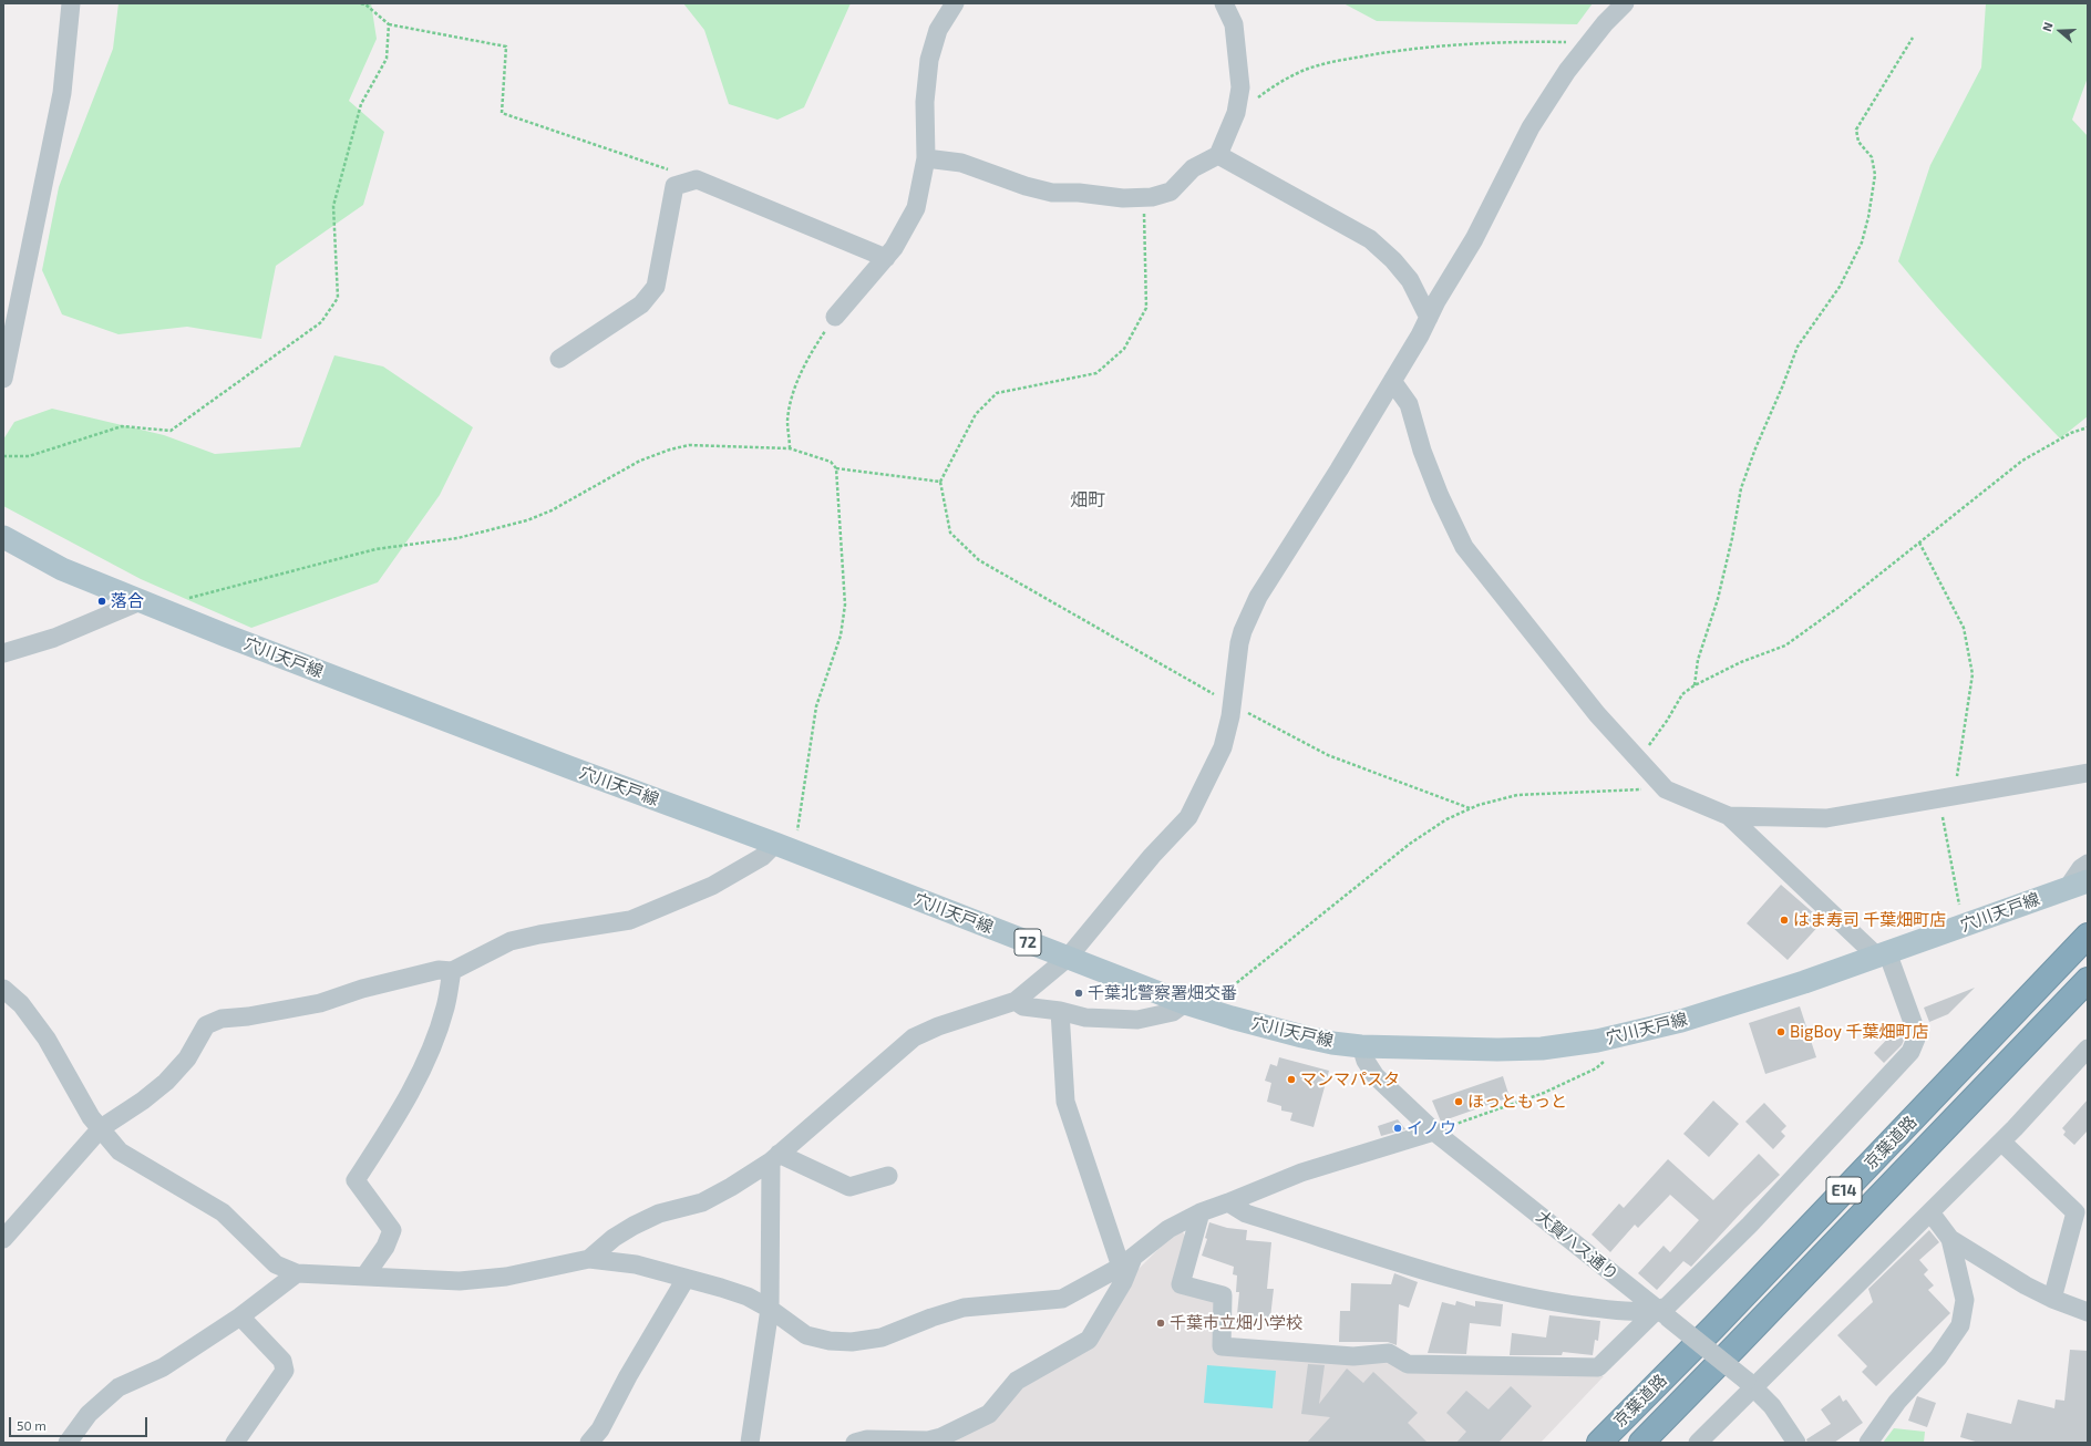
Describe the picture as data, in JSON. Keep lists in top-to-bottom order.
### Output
{
  "streets": {
    "highway": ["京葉道路", "E14"],
    "main road": ["穴川天戸線", "72"],
    "street": ["大賀ハス通り"]
  },
  "crossings": [
    ["穴川天戸線", "大賀ハス通り"]
  ],
  "districts": ["畑町"],
  "places": [
    "落合",
    "はま寿司 千葉畑町店",
    "千葉北警察署畑交番",
    "BigBoy 千葉畑町店",
    "マンマパスタ",
    "ほっともっと",
    "イノウ",
    "千葉市立畑小学校"
  ],
  "scale_bar": "50 m",
  "north": "left"
}
